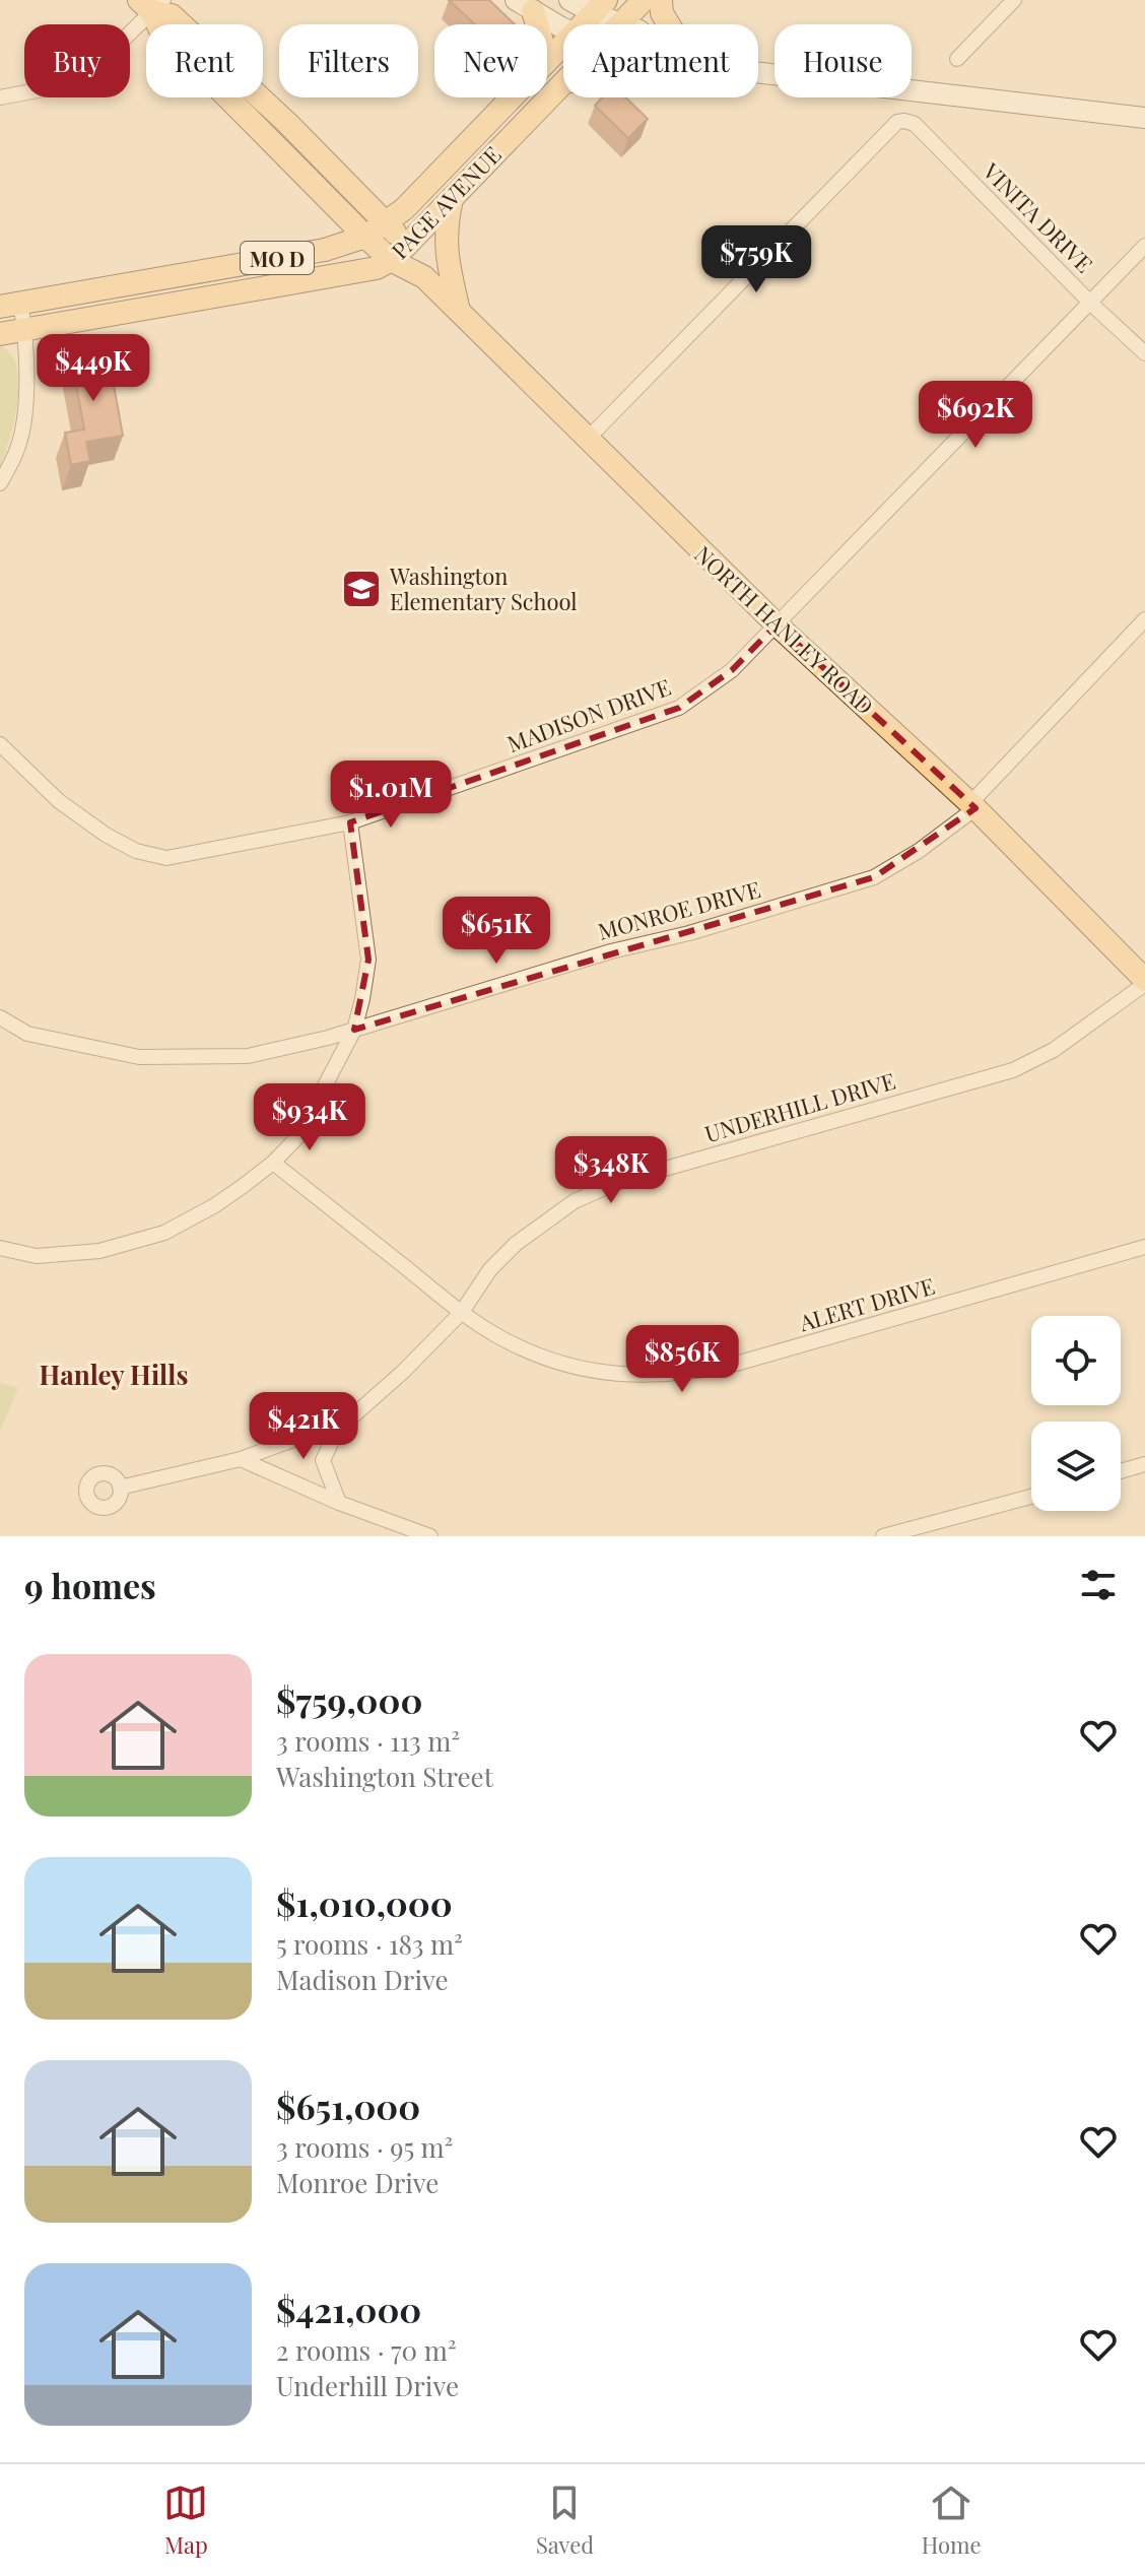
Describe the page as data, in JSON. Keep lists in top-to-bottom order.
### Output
{
  "streets": {
    "main road": ["PAGE AVENUE", "MO D", "NORTH HANLEY ROAD"],
    "street": [
      "VINITA DRIVE",
      "MADISON DRIVE",
      "MONROE DRIVE",
      "UNDERHILL DRIVE",
      "ALERT DRIVE"
    ]
  },
  "crossings": [
    ["PAGE AVENUE", "NORTH HANLEY ROAD"],
    ["VINITA DRIVE", "NORTH HANLEY ROAD"],
    ["VINITA DRIVE", "MADISON DRIVE"],
    ["NORTH HANLEY ROAD", "MADISON DRIVE"],
    ["NORTH HANLEY ROAD", "MONROE DRIVE"],
    ["NORTH HANLEY ROAD", "UNDERHILL DRIVE"],
    ["UNDERHILL DRIVE", "ALERT DRIVE"]
  ],
  "districts": ["Hanley Hills"],
  "places": {
    "school or university": ["Washington Elementary School"]
  },
  "page": {
    "chip": [
      "Buy",
      "Rent",
      "Filters",
      "New",
      "Apartment",
      "House"
    ],
    "price": [
      "$759K",
      "$449K",
      "$692K",
      "$1.01M",
      "$651K",
      "$934K",
      "$348K",
      "$856K",
      "$421K"
    ],
    "heading": "9 homes",
    "list": [
      {
        "name": "$759,000",
        "note": "3 rooms · 113 m² · Washington Street"
      },
      {
        "name": "$1,010,000",
        "note": "5 rooms · 183 m² · Madison Drive"
      },
      {
        "name": "$651,000",
        "note": "3 rooms · 95 m² · Monroe Drive"
      },
      {
        "name": "$421,000",
        "note": "2 rooms · 70 m² · Underhill Drive"
      }
    ],
    "tabs": ["Map", "Saved", "Home"]
  }
}
